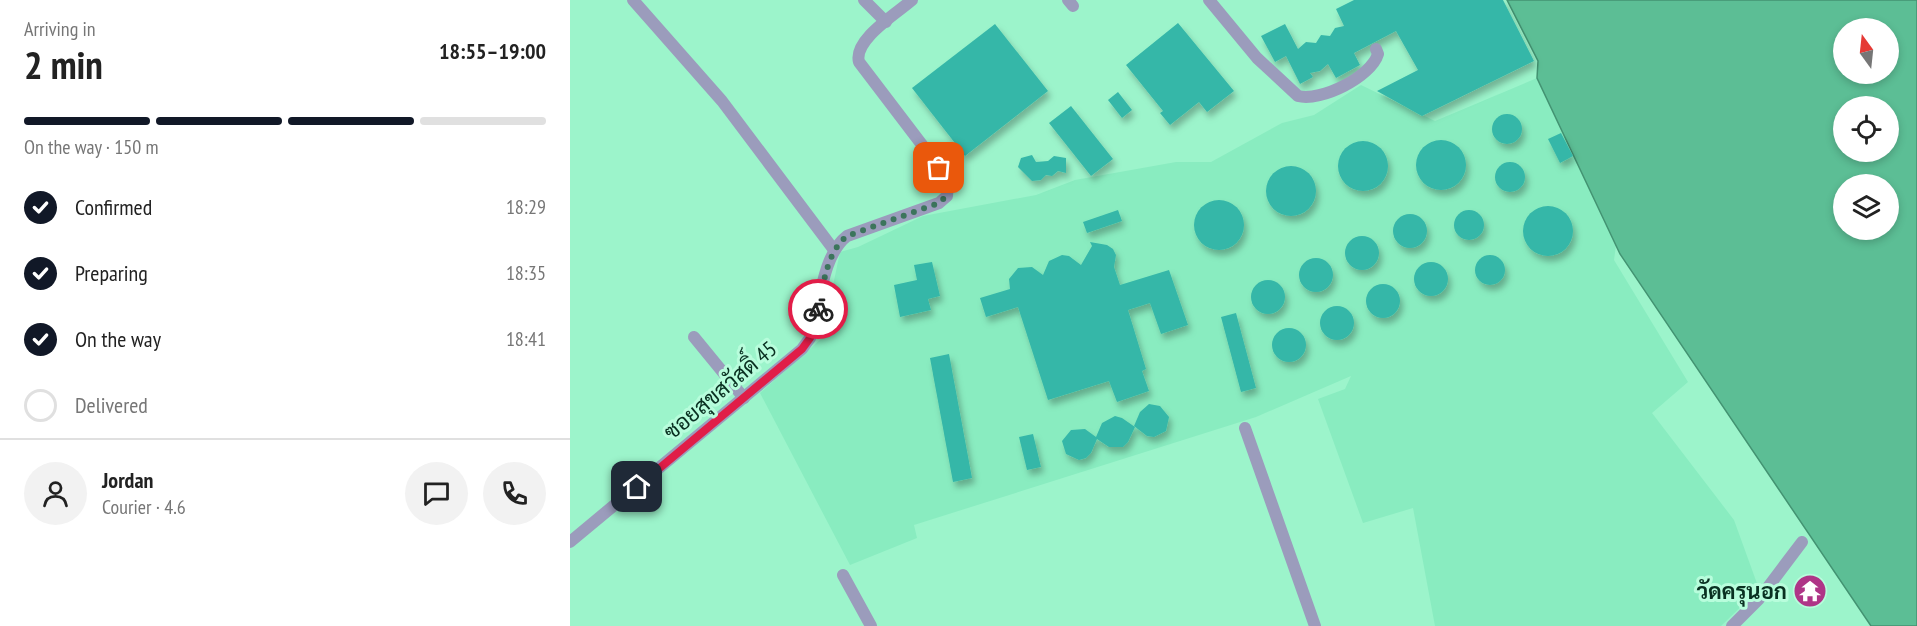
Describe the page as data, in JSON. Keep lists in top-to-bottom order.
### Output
{
  "streets": {
    "street": ["ซอยสุขสวัสดิ์ 45"]
  },
  "places": {
    "temple": ["วัดครุนอก"]
  },
  "north": "top",
  "page": {
    "heading": ["2 min", "Arriving in", "18:55–19:00"],
    "panel": ["Jordan", "Courier · 4.6"],
    "bar": "On the way · 150 m",
    "list": [
      ["Confirmed", "18:29"],
      ["Preparing", "18:35"],
      ["On the way", "18:41"],
      "Delivered"
    ]
  }
}
